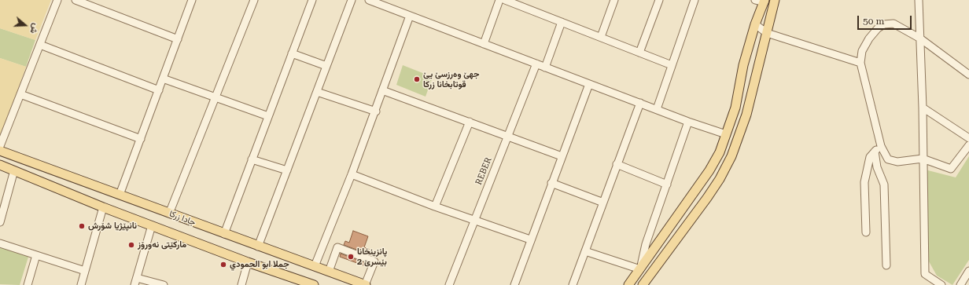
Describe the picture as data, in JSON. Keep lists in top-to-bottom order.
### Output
{
  "streets": {
    "main road": ["جادا زرکا"],
    "street": ["REBER"]
  },
  "places": [
    "جھێ وەرزسێ یێ قوتابخانا زرکا",
    "نانپێژیا شۆرش",
    "مارکێتی نەورۆز",
    "پانزینخانا بێسرێ 2",
    "جملا ابو الحمودي"
  ],
  "scale_bar": "50 m",
  "north": "right"
}
